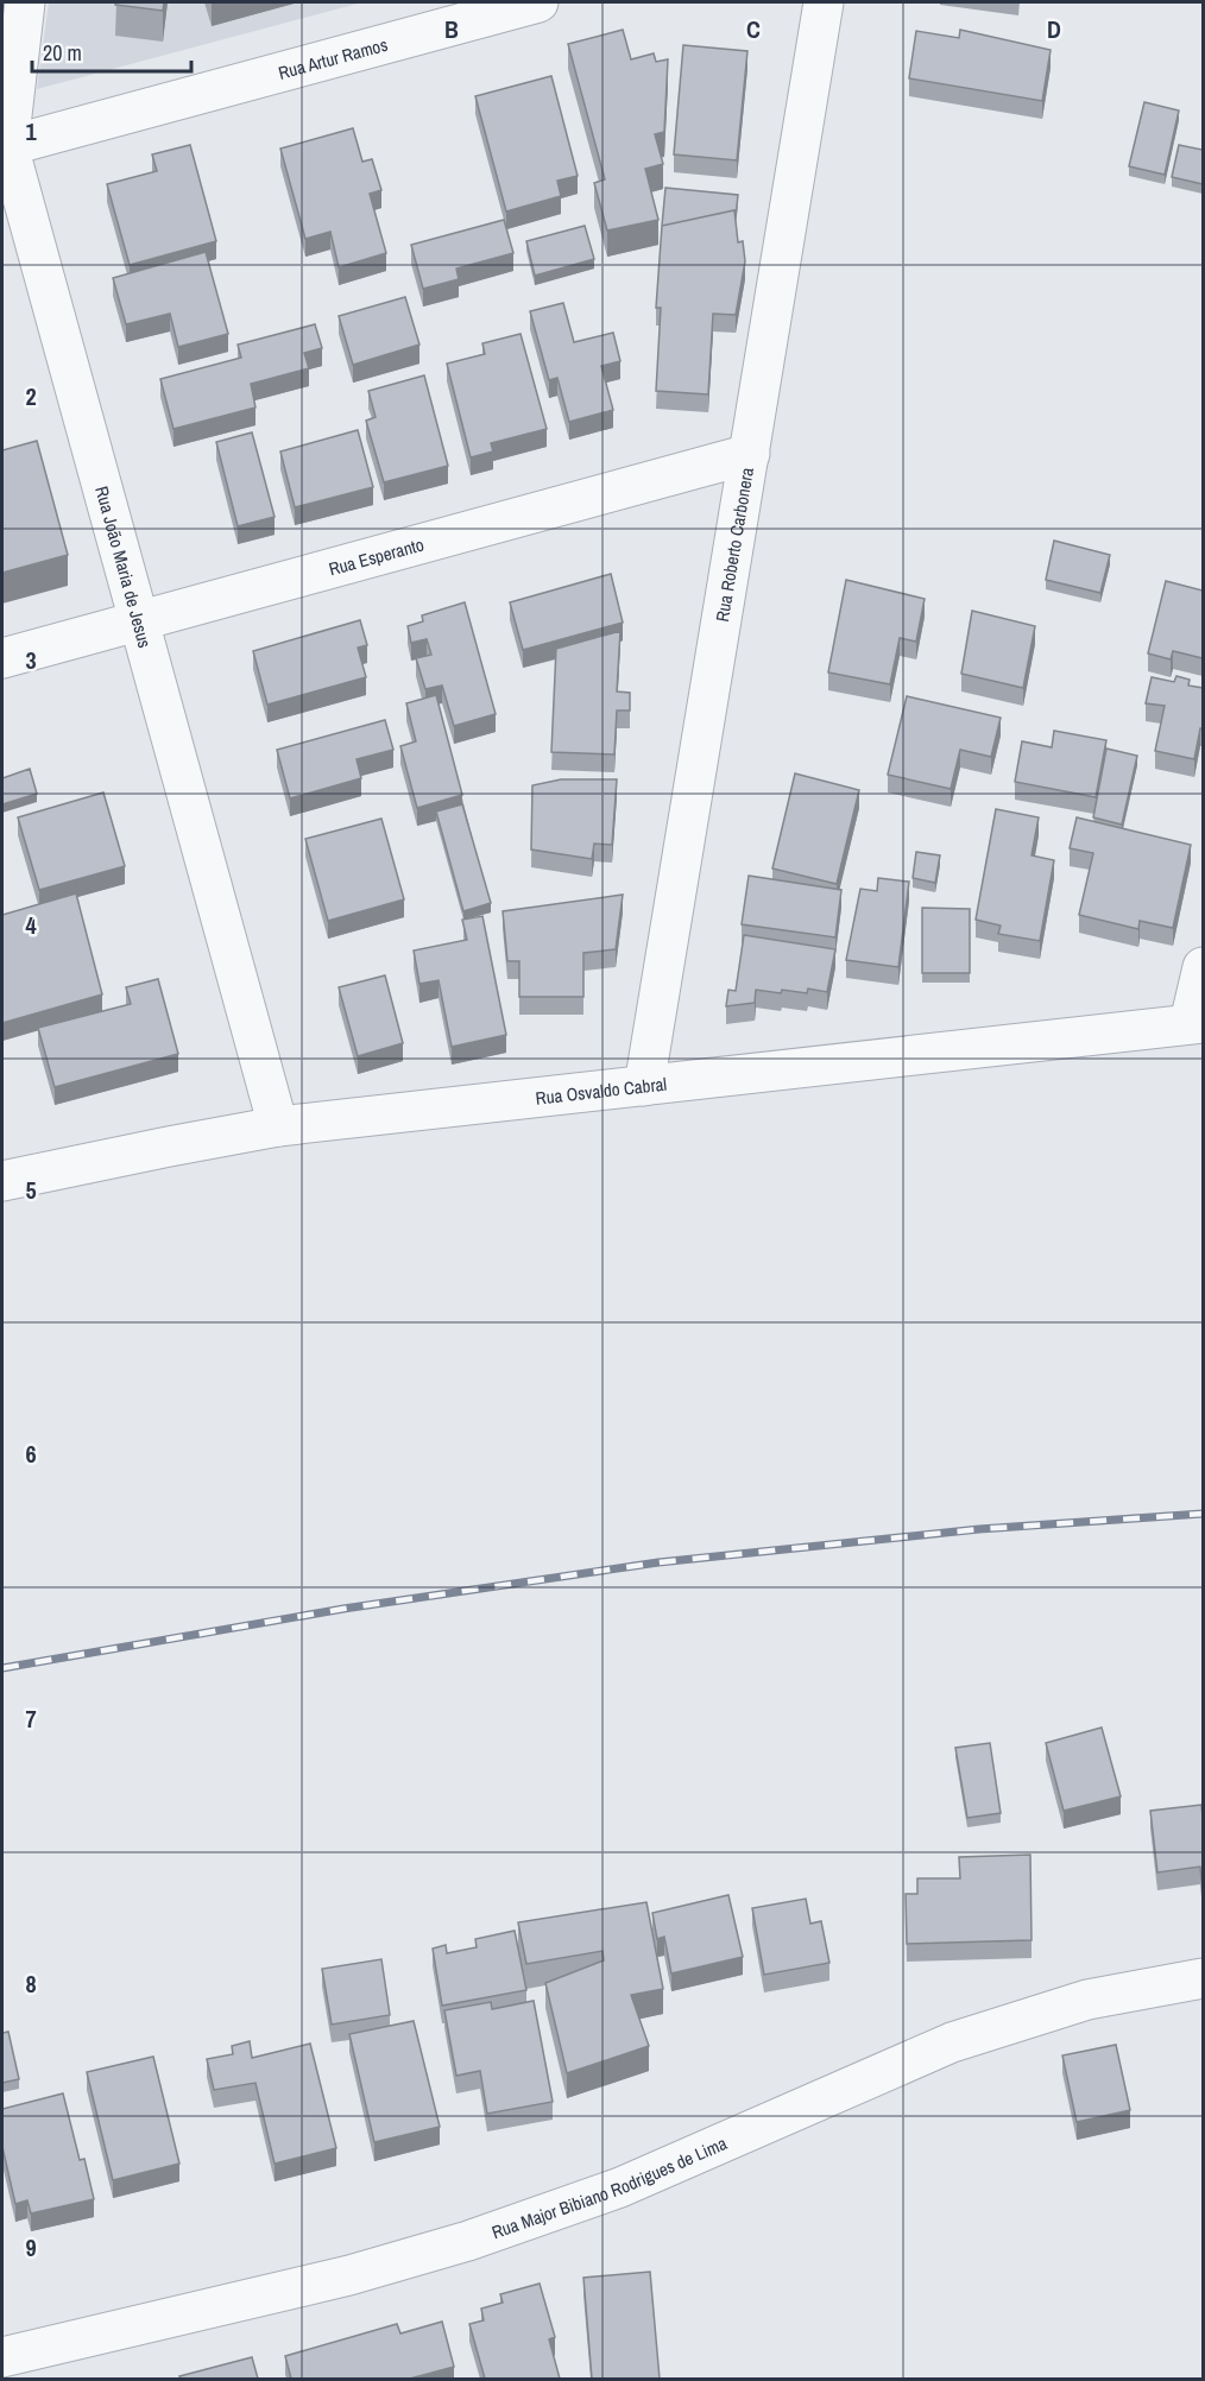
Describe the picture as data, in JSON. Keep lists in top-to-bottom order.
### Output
{
  "streets": {
    "street": [
      "Rua Artur Ramos",
      "Rua Roberto Carbonera",
      "Rua Esperanto",
      "Rua João Maria de Jesus",
      "Rua Osvaldo Cabral",
      "Rua Major Bibiano Rodrigues de Lima"
    ]
  },
  "crossings": [
    ["Rua Artur Ramos", "Rua João Maria de Jesus"],
    ["Rua Roberto Carbonera", "Rua Esperanto"],
    ["Rua Roberto Carbonera", "Rua Osvaldo Cabral"],
    ["Rua Esperanto", "Rua João Maria de Jesus"],
    ["Rua João Maria de Jesus", "Rua Osvaldo Cabral"]
  ],
  "scale_bar": "20 m",
  "grid": {
    "columns": ["B", "C", "D"],
    "rows": [
      "1",
      "2",
      "3",
      "4",
      "5",
      "6",
      "7",
      "8",
      "9"
    ]
  }
}
